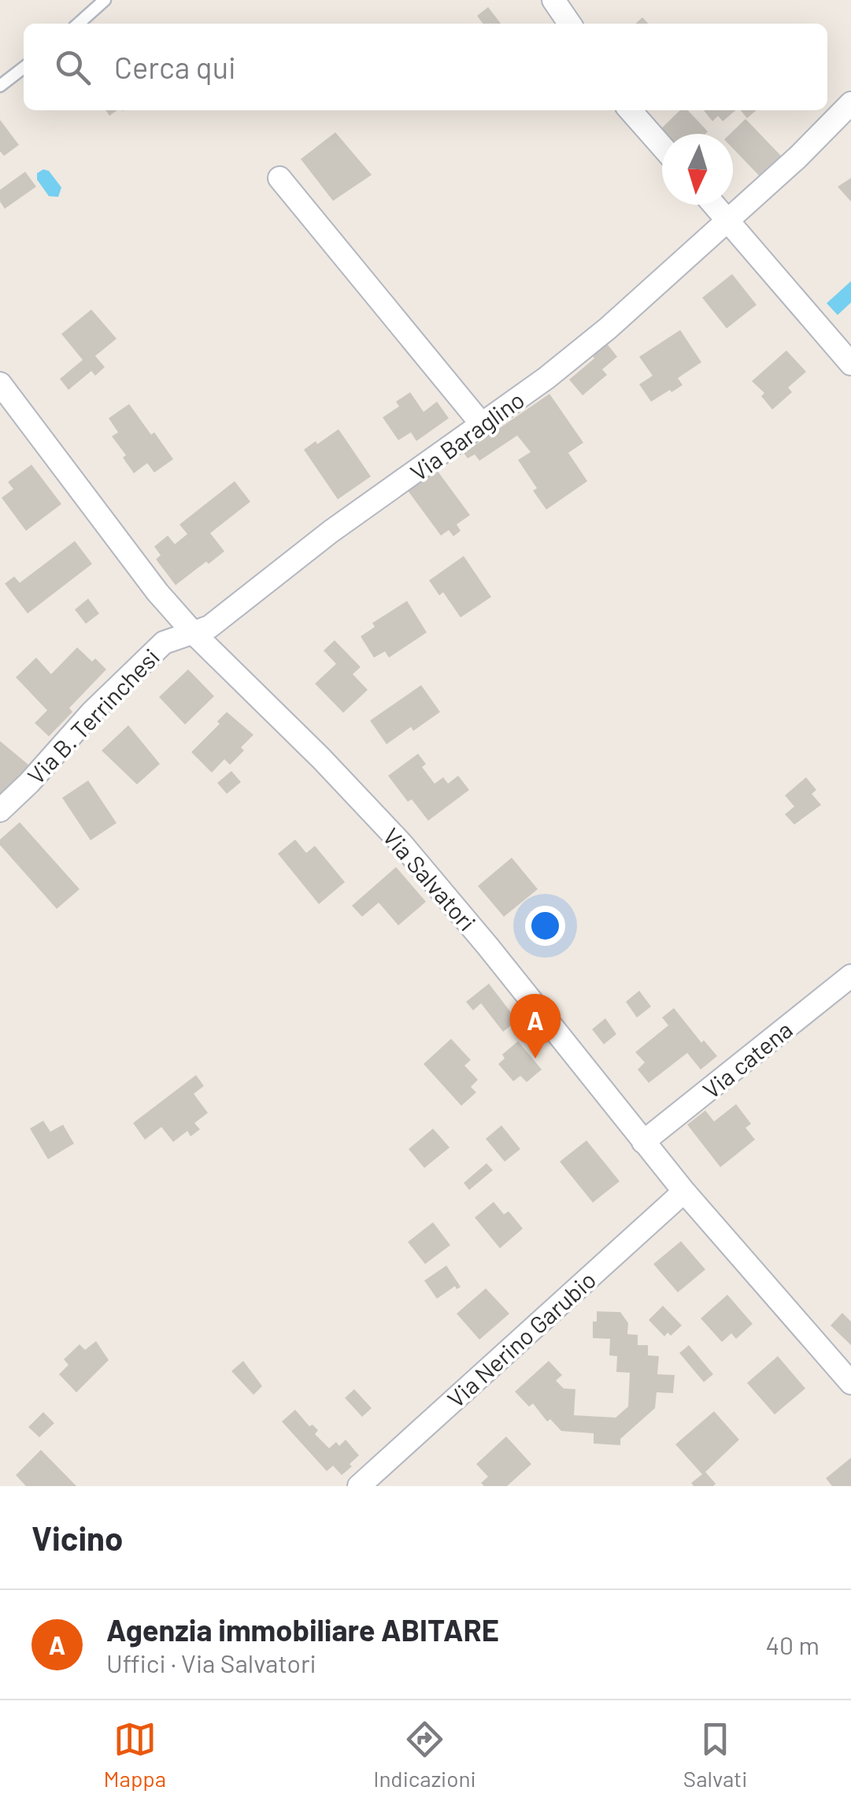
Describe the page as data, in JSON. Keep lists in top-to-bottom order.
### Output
{
  "streets": {
    "street": [
      "Via Baraglino",
      "Via B. Terrinchesi",
      "Via Salvatori",
      "Via catena",
      "Via Nerino Garubio"
    ]
  },
  "crossings": [
    ["Via Baraglino", "Via B. Terrinchesi"],
    ["Via Baraglino", "Via Salvatori"],
    ["Via B. Terrinchesi", "Via Salvatori"],
    ["Via Salvatori", "Via catena"],
    ["Via Salvatori", "Via Nerino Garubio"]
  ],
  "north": "bottom",
  "page": {
    "search": "Cerca qui",
    "pins": "A",
    "heading": "Vicino",
    "list": [
      {
        "mark": "A",
        "name": "Agenzia immobiliare ABITARE",
        "note": "Uffici · Via Salvatori",
        "value": "40 m"
      }
    ],
    "nav": ["Mappa", "Indicazioni", "Salvati"]
  }
}
